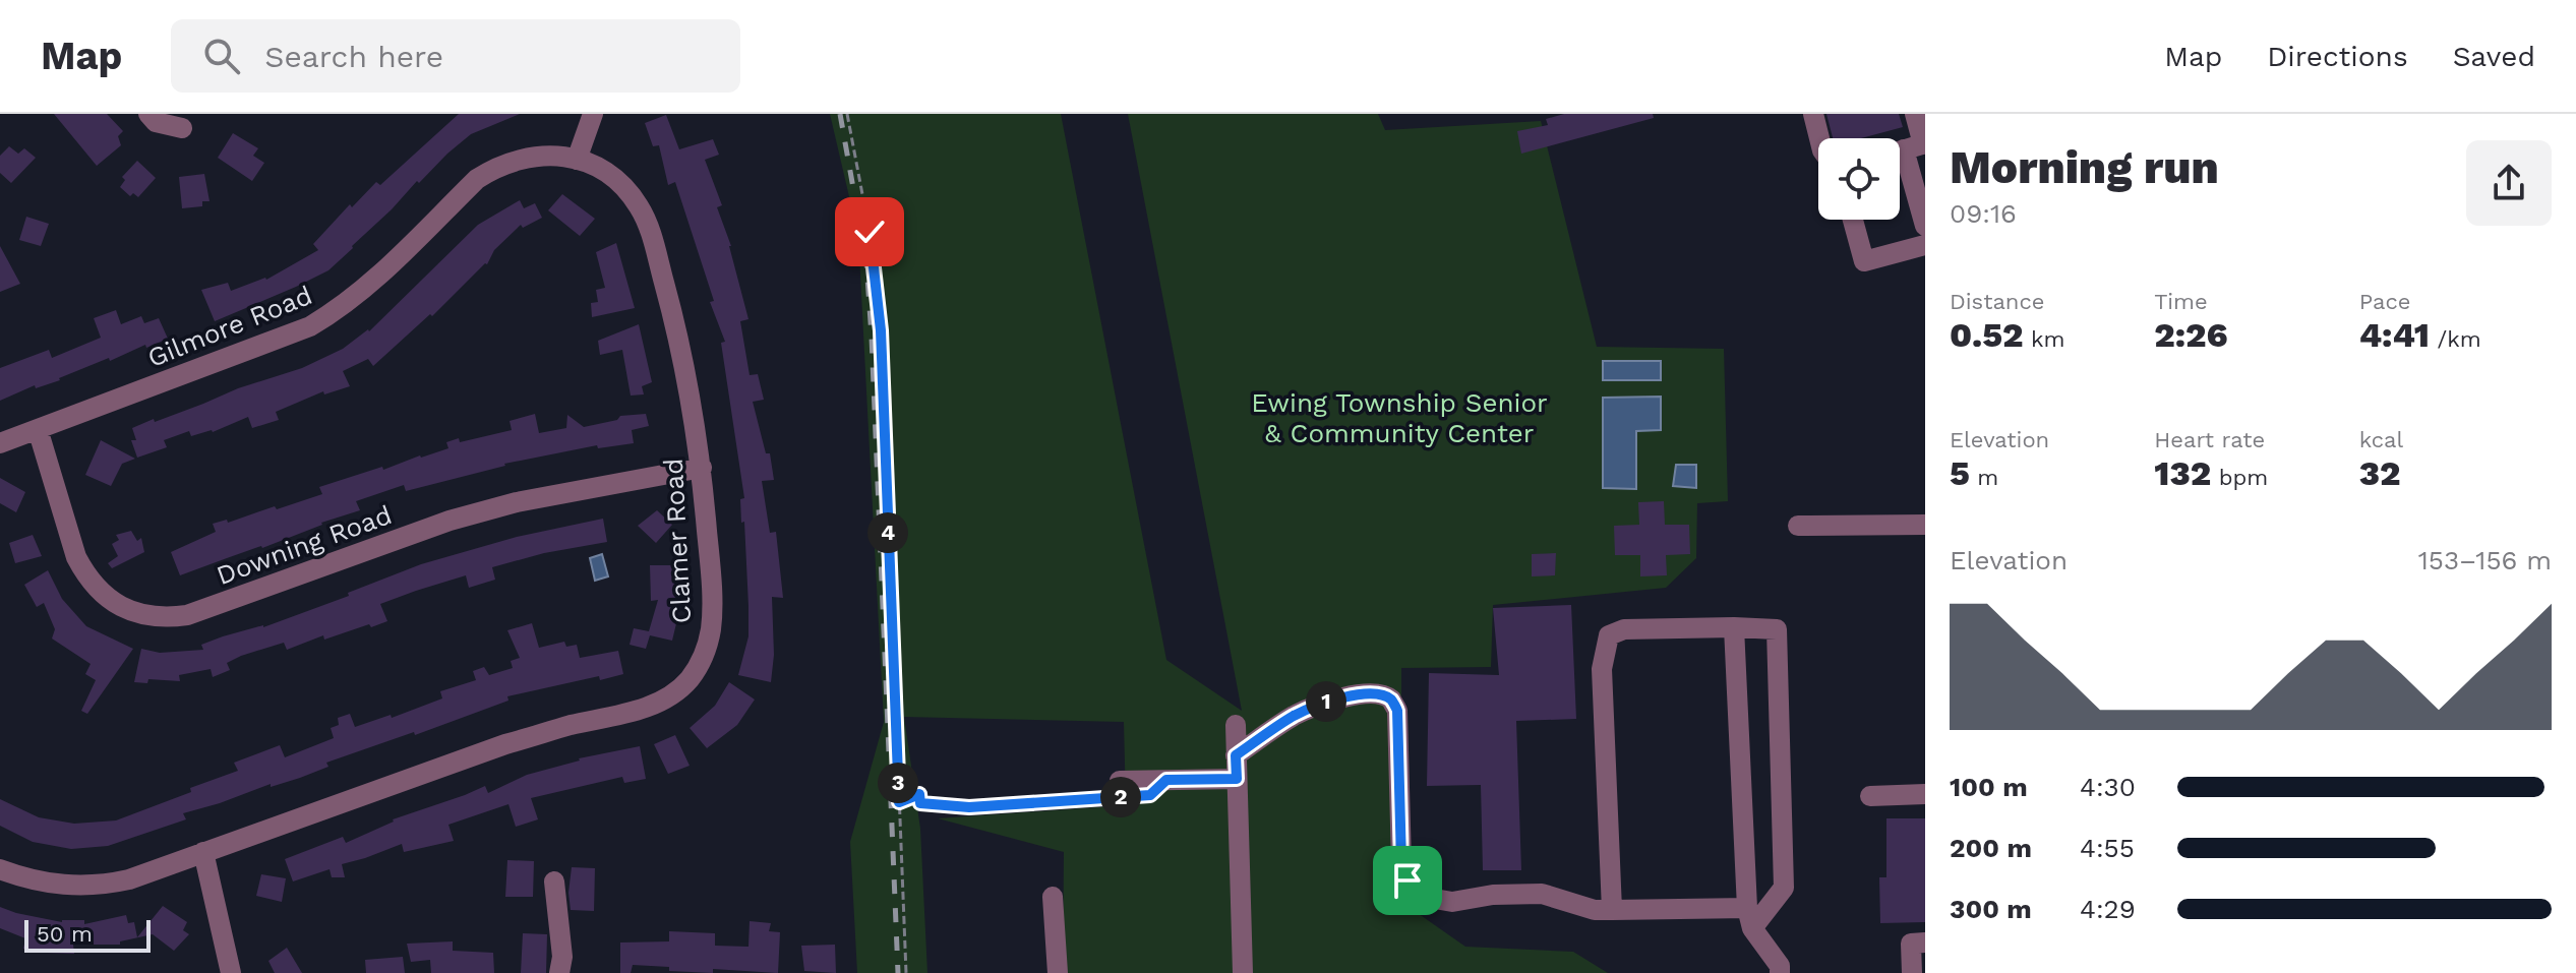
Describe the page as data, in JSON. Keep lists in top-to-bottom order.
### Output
{
  "streets": {
    "street": ["Gilmore Road", "Clamer Road", "Downing Road"]
  },
  "crossings": [
    ["Gilmore Road", "Clamer Road"],
    ["Gilmore Road", "Downing Road"],
    ["Clamer Road", "Downing Road"]
  ],
  "parks": ["Ewing Township Senior & Community Center"],
  "scale_bar": "50 m",
  "page": {
    "header": "Map",
    "search": "Search here",
    "nav": ["Map", "Directions", "Saved"],
    "heading": ["Morning run", "09:16"],
    "stats": [
      ["Distance", "0.52 km"],
      ["Time", "2:26"],
      ["Pace", "4:41 /km"],
      ["Elevation", "5 m"],
      ["Heart rate", "132 bpm"],
      ["kcal", "32"]
    ],
    "pins": [
      "4",
      "1",
      "3",
      "2"
    ],
    "chart": ["Elevation", "153–156 m"],
    "list": [
      {
        "name": "100 m",
        "note": "4:30"
      },
      {
        "name": "200 m",
        "note": "4:55"
      },
      {
        "name": "300 m",
        "note": "4:29"
      }
    ],
    "scale": "50 m"
  }
}
